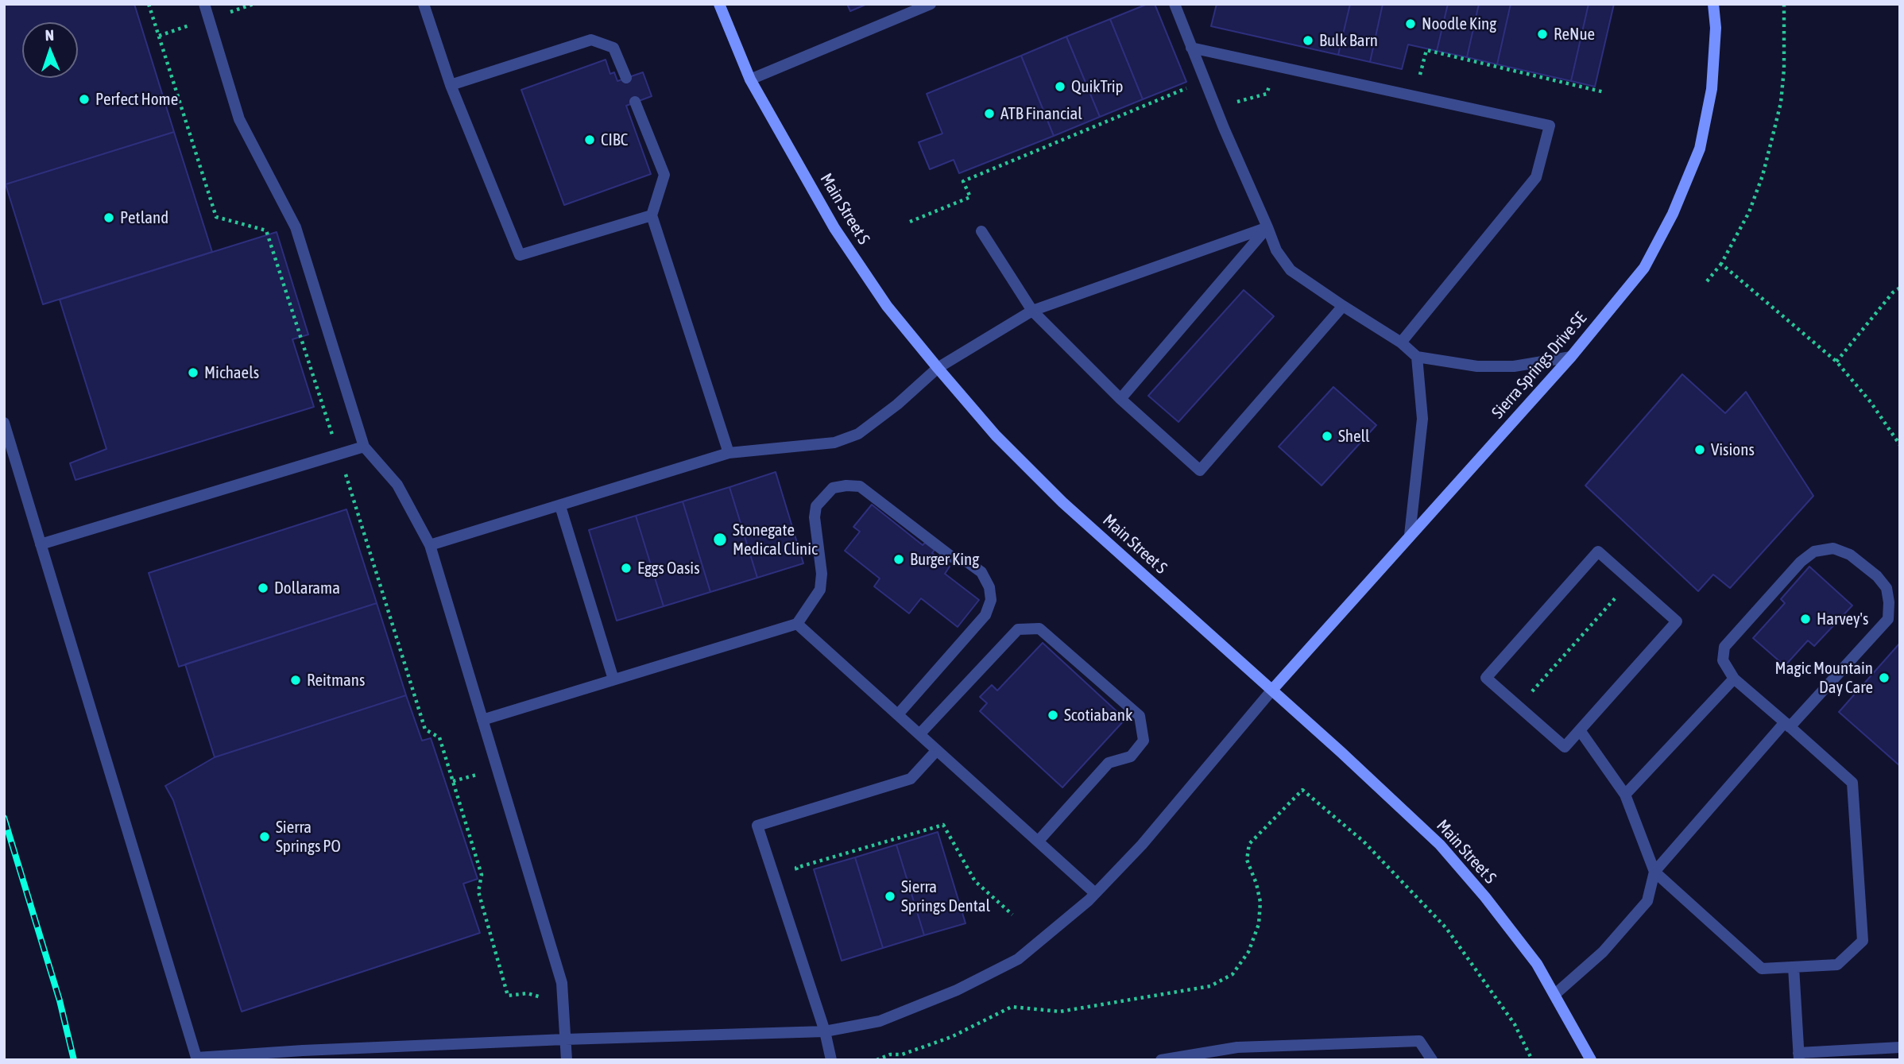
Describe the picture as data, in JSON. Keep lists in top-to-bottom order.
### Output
{
  "streets": {
    "main road": ["Main Street S", "Sierra Springs Drive SE"]
  },
  "crossings": [
    ["Main Street S", "Sierra Springs Drive SE"]
  ],
  "places": [
    "Noodle King",
    "ReNue",
    "Bulk Barn",
    "QuikTrip",
    "Perfect Home",
    "ATB Financial",
    "CIBC",
    "Petland",
    "Michaels",
    "Shell",
    "Visions",
    "Stonegate Medical Clinic",
    "Burger King",
    "Eggs Oasis",
    "Dollarama",
    "Harvey's",
    "Magic Mountain Day Care",
    "Reitmans",
    "Scotiabank",
    "Sierra Springs PO",
    "Sierra Springs Dental"
  ],
  "north": "top"
}
